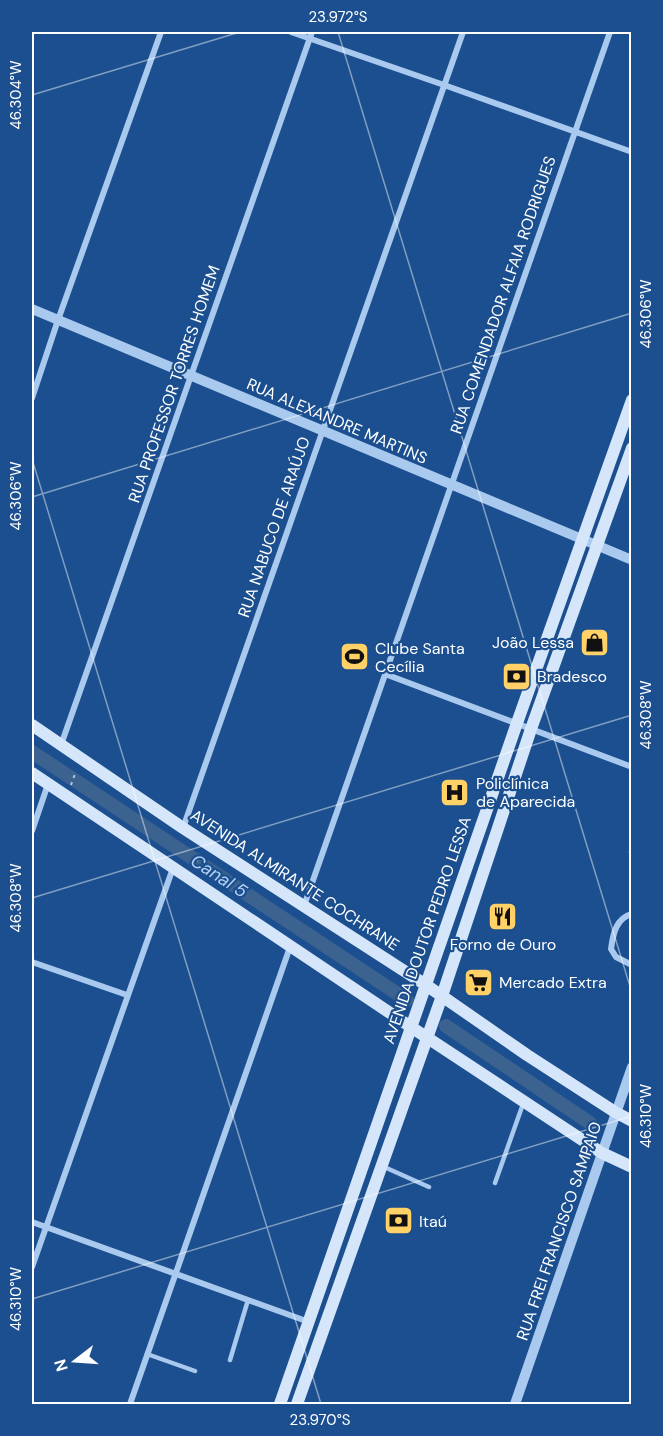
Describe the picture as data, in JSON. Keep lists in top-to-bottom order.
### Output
{
  "streets": {
    "main road": ["AVENIDA ALMIRANTE COCHRANE", "AVENIDA DOUTOR PEDRO LESSA"],
    "street": [
      "RUA COMENDADOR ALFAIA RODRIGUES",
      "RUA PROFESSOR TORRES HOMEM",
      "RUA ALEXANDRE MARTINS",
      "RUA NABUCO DE ARAÚJO",
      "RUA FREI FRANCISCO SAMPAIO"
    ]
  },
  "crossings": [
    ["RUA COMENDADOR ALFAIA RODRIGUES", "RUA ALEXANDRE MARTINS"],
    ["RUA COMENDADOR ALFAIA RODRIGUES", "AVENIDA ALMIRANTE COCHRANE"],
    ["RUA PROFESSOR TORRES HOMEM", "RUA ALEXANDRE MARTINS"],
    ["RUA PROFESSOR TORRES HOMEM", "AVENIDA ALMIRANTE COCHRANE"],
    ["RUA ALEXANDRE MARTINS", "RUA NABUCO DE ARAÚJO"],
    ["RUA ALEXANDRE MARTINS", "AVENIDA DOUTOR PEDRO LESSA"],
    ["RUA NABUCO DE ARAÚJO", "AVENIDA ALMIRANTE COCHRANE"],
    ["AVENIDA ALMIRANTE COCHRANE", "AVENIDA DOUTOR PEDRO LESSA"],
    ["AVENIDA ALMIRANTE COCHRANE", "RUA FREI FRANCISCO SAMPAIO"]
  ],
  "water": ["Canal 5"],
  "places": {
    "shop": ["João Lessa"],
    "sports": ["Clube Santa Cecília"],
    "bank": ["Bradesco", "Itaú"],
    "hospital": ["Policlínica de Aparecida"],
    "restaurant": ["Forno de Ouro"],
    "supermarket": ["Mercado Extra"]
  },
  "north": "left",
  "coordinates": [
    "23.972°S",
    "46.304°W",
    "46.306°W",
    "46.308°W",
    "46.310°W",
    "23.970°S"
  ]
}
